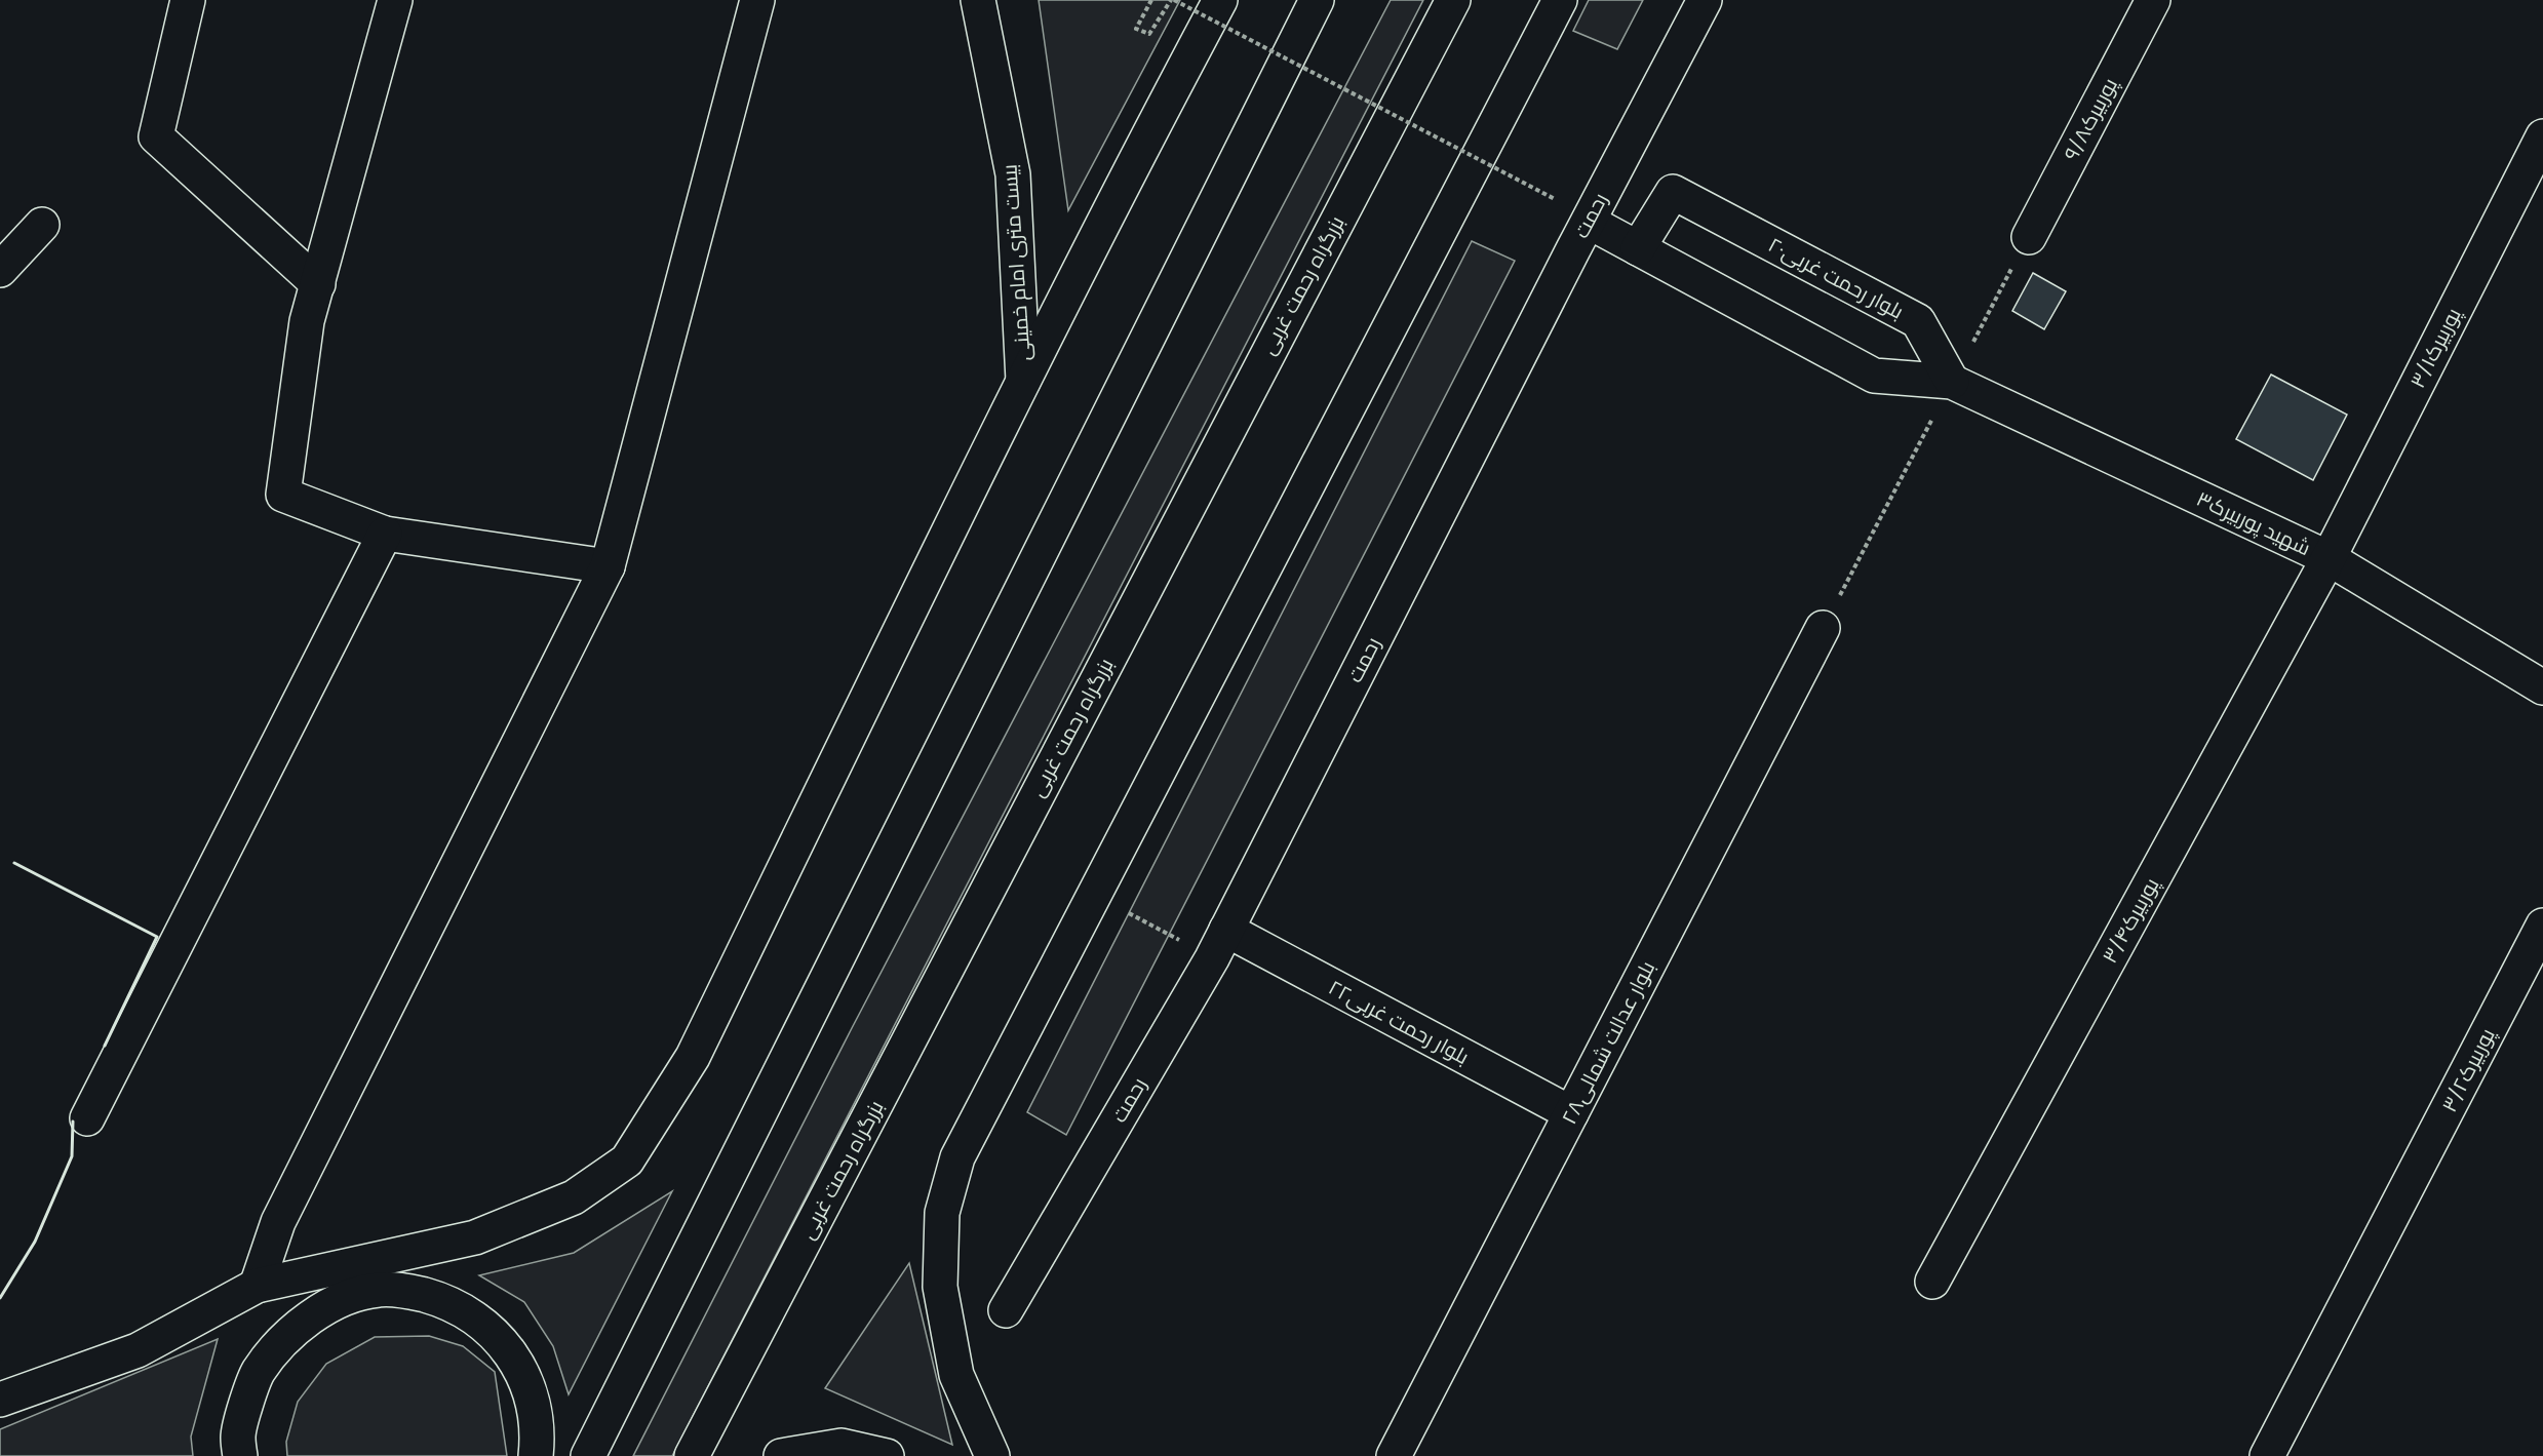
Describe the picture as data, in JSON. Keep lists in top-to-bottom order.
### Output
{
  "streets": {
    "main road": [
      "پوربیرک۹/۸",
      "رحمت",
      "بیست متری امام خمینی",
      "بلوار رحمت غربی۲۰",
      "بزرگراه رحمت غربی",
      "پوربیرک۳/۱",
      "شهید پوربیرک۳",
      "پوربیرک۳/۴",
      "بلوار رحمت غربی۲۲",
      "بلوار عدالت شمالی۲۸",
      "پوربیرک۳/۲"
    ]
  },
  "crossings": [
    ["رحمت", "بلوار رحمت غربی۲۲"],
    ["بلوار رحمت غربی۲۰", "شهید پوربیرک۳"],
    ["پوربیرک۳/۱", "شهید پوربیرک۳"],
    ["پوربیرک۳/۱", "پوربیرک۳/۴"],
    ["شهید پوربیرک۳", "پوربیرک۳/۴"],
    ["بلوار رحمت غربی۲۲", "بلوار عدالت شمالی۲۸"]
  ]
}
